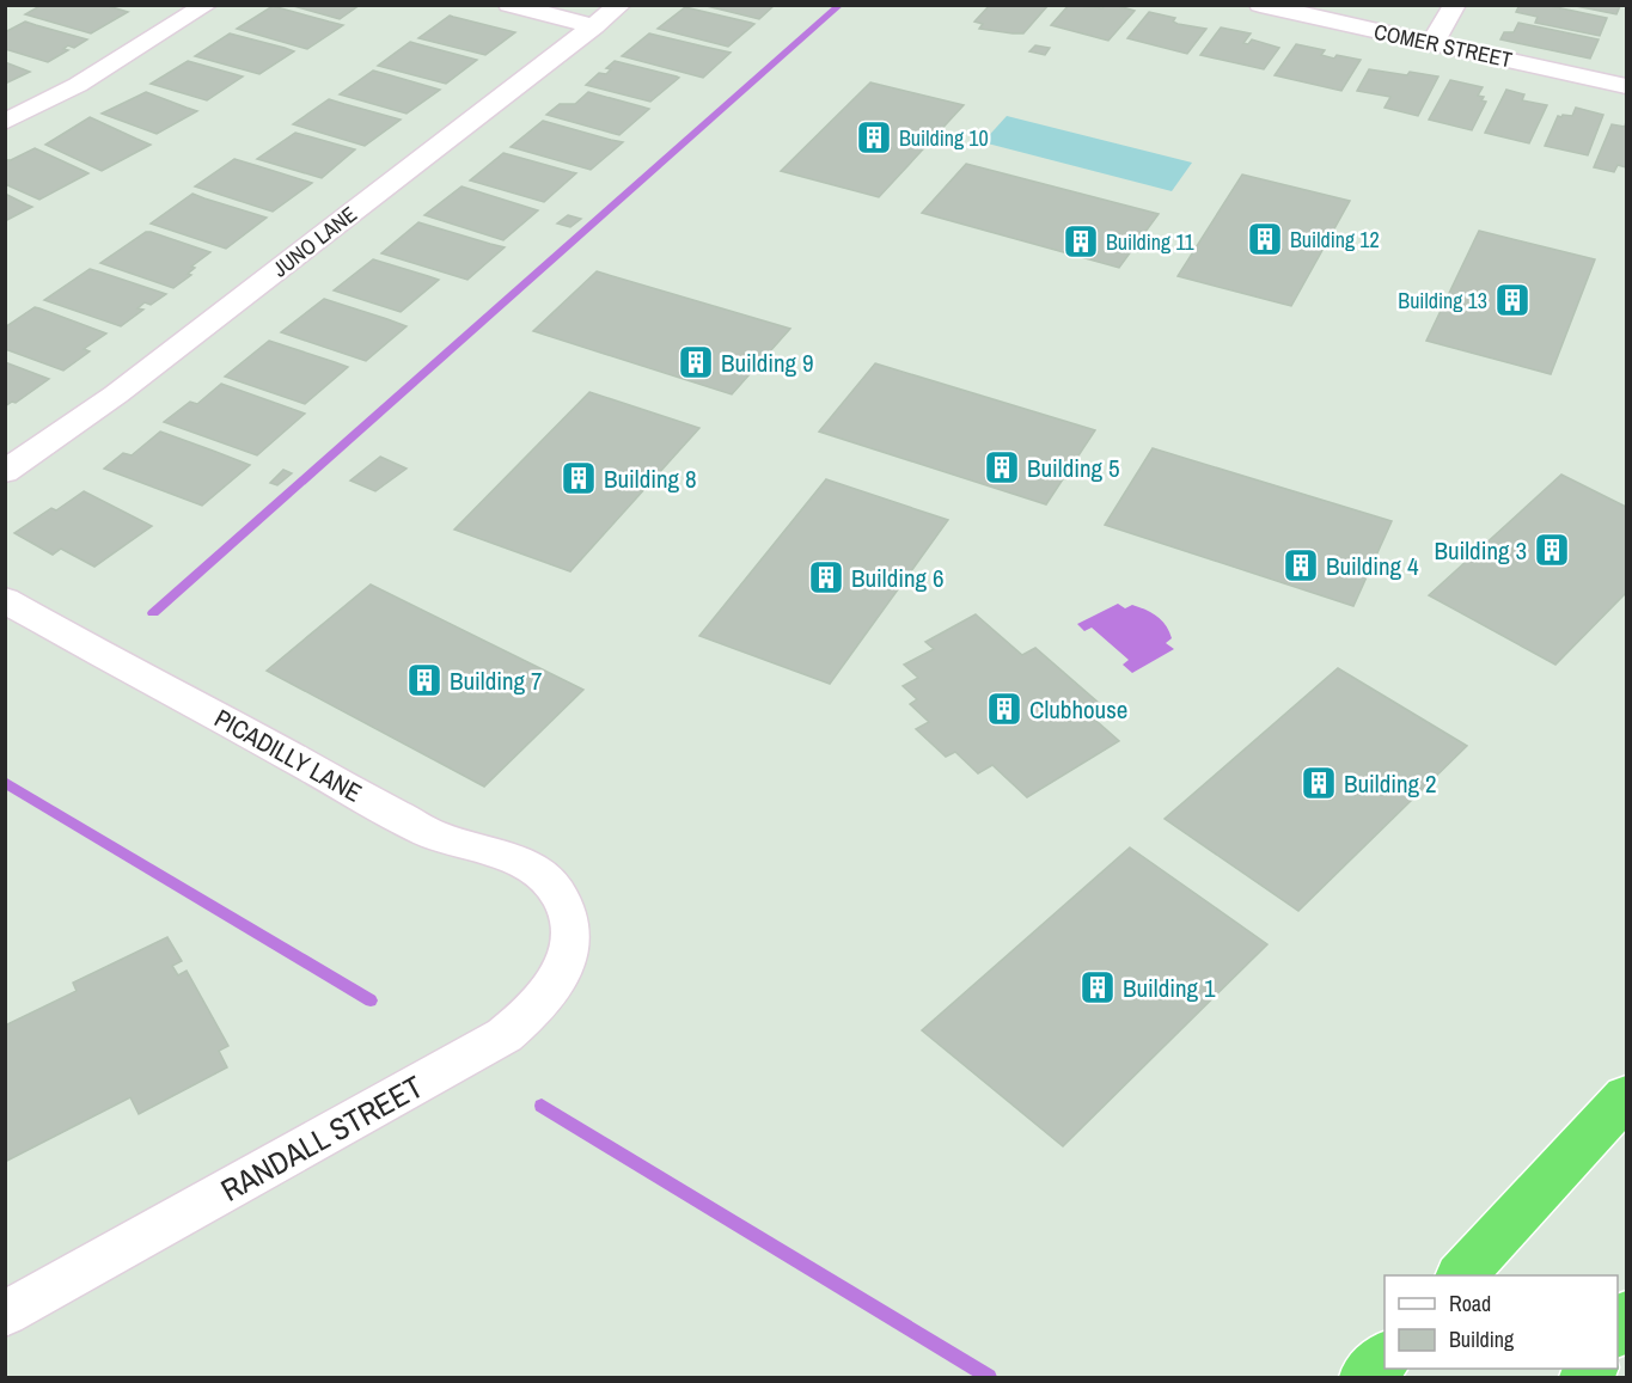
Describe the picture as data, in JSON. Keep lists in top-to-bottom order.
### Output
{
  "streets": {
    "street": [
      "COMER STREET",
      "JUNO LANE",
      "PICADILLY LANE",
      "RANDALL STREET"
    ]
  },
  "crossings": [
    ["PICADILLY LANE", "RANDALL STREET"]
  ],
  "places": {
    "building": [
      "Building 10",
      "Building 12",
      "Building 11",
      "Building 13",
      "Building 9",
      "Building 5",
      "Building 8",
      "Building 3",
      "Building 4",
      "Building 6",
      "Building 7",
      "Clubhouse",
      "Building 2",
      "Building 1"
    ]
  },
  "legend": ["Road", "Building"]
}
